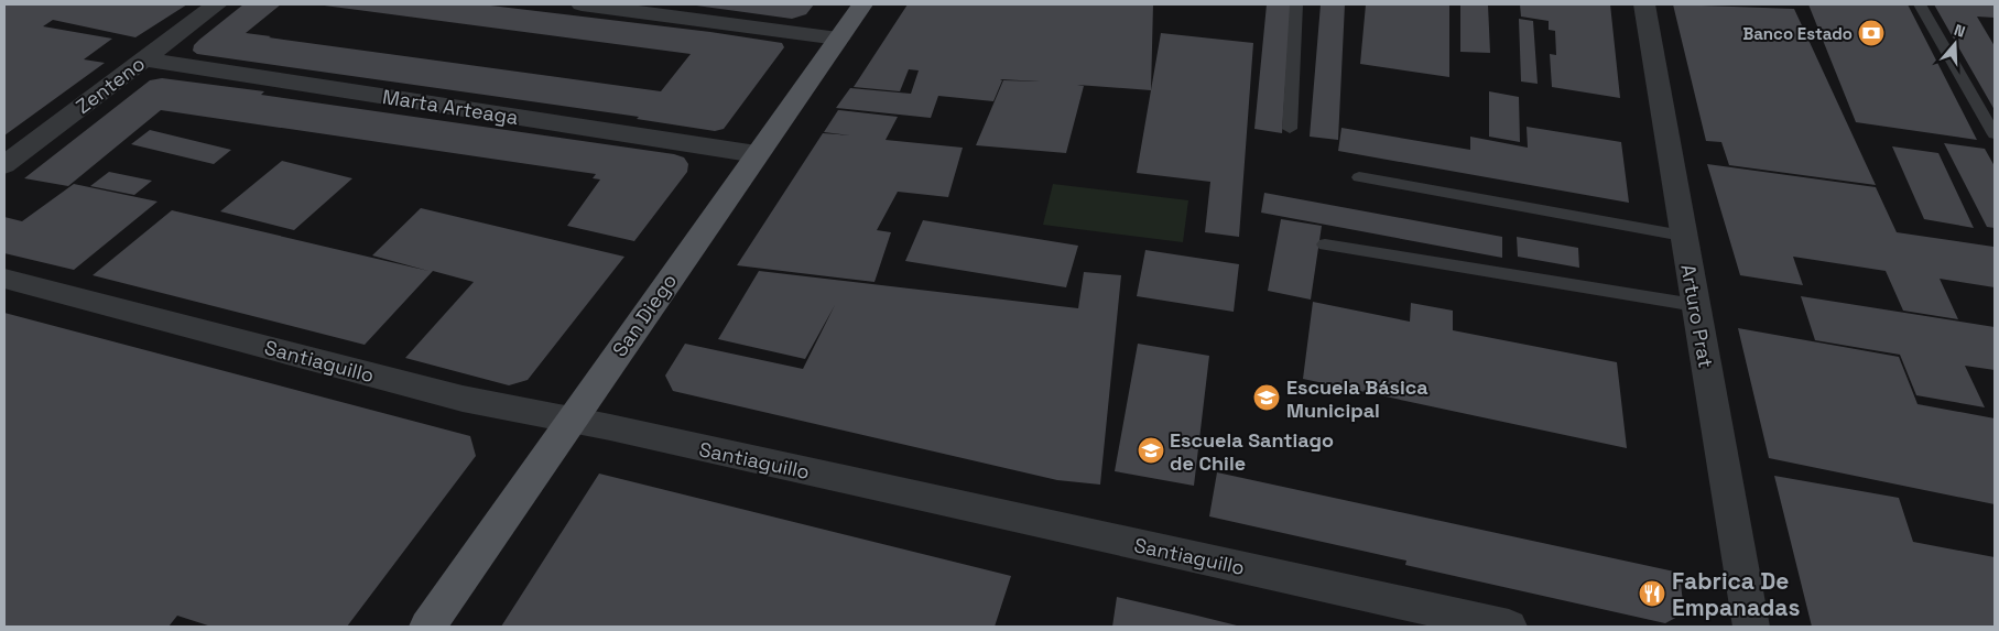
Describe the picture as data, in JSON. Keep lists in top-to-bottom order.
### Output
{
  "streets": {
    "main road": ["San Diego"],
    "street": [
      "Zenteno",
      "Marta Arteaga",
      "Arturo Prat",
      "Santiaguillo"
    ]
  },
  "crossings": [
    ["Zenteno", "Marta Arteaga"],
    ["Marta Arteaga", "San Diego"],
    ["San Diego", "Santiaguillo"]
  ],
  "places": {
    "bank": ["Banco Estado"],
    "school or university": ["Escuela Básica Municipal", "Escuela Santiago de Chile"],
    "restaurant": ["Fabrica De Empanadas"]
  },
  "north": "top"
}
